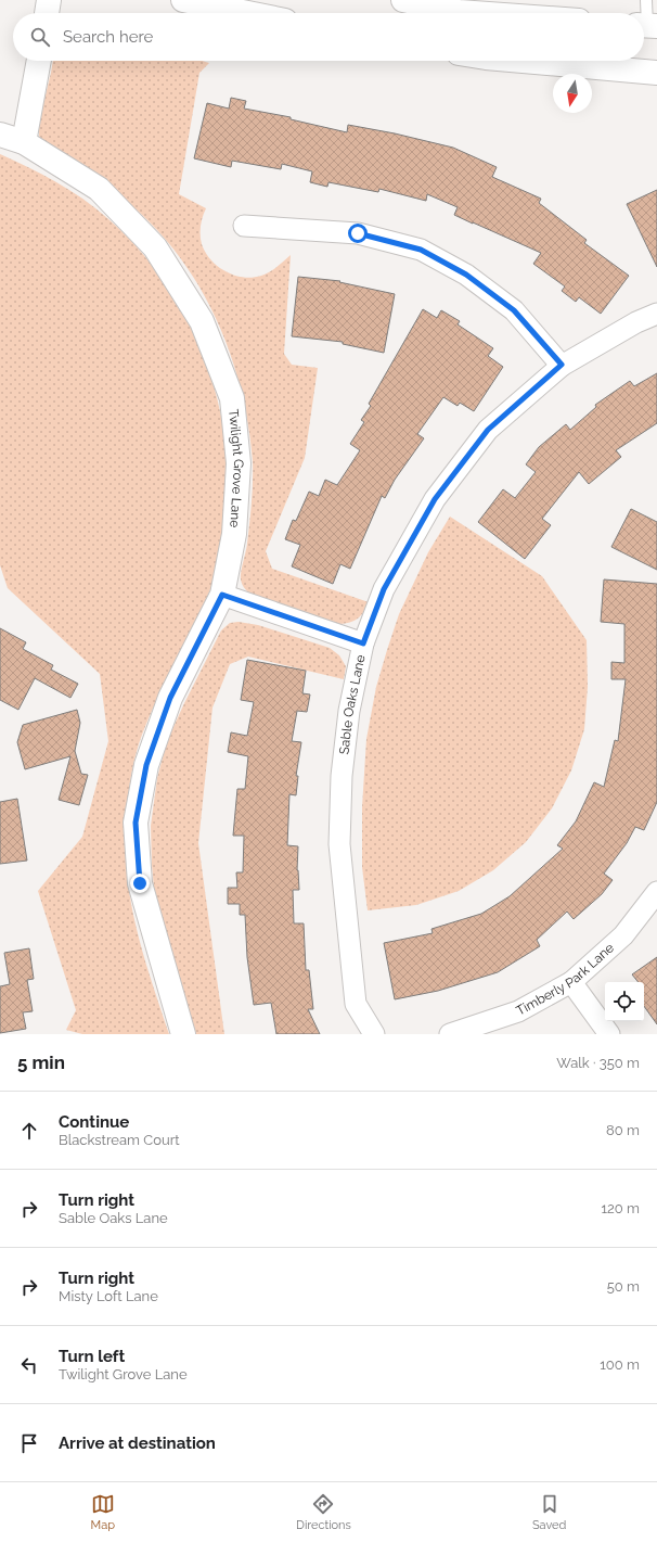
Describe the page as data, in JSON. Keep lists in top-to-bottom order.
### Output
{
  "streets": {
    "street": ["Twilight Grove Lane", "Sable Oaks Lane", "Timberly Park Lane"]
  },
  "north": "bottom",
  "page": {
    "search": "Search here",
    "heading": ["5 min", "Walk · 350 m"],
    "list": [
      ["Continue", "Blackstream Court", "80 m"],
      ["Turn right", "Sable Oaks Lane", "120 m"],
      ["Turn right", "Misty Loft Lane", "50 m"],
      ["Turn left", "Twilight Grove Lane", "100 m"],
      "Arrive at destination"
    ],
    "nav": ["Map", "Directions", "Saved"]
  }
}
